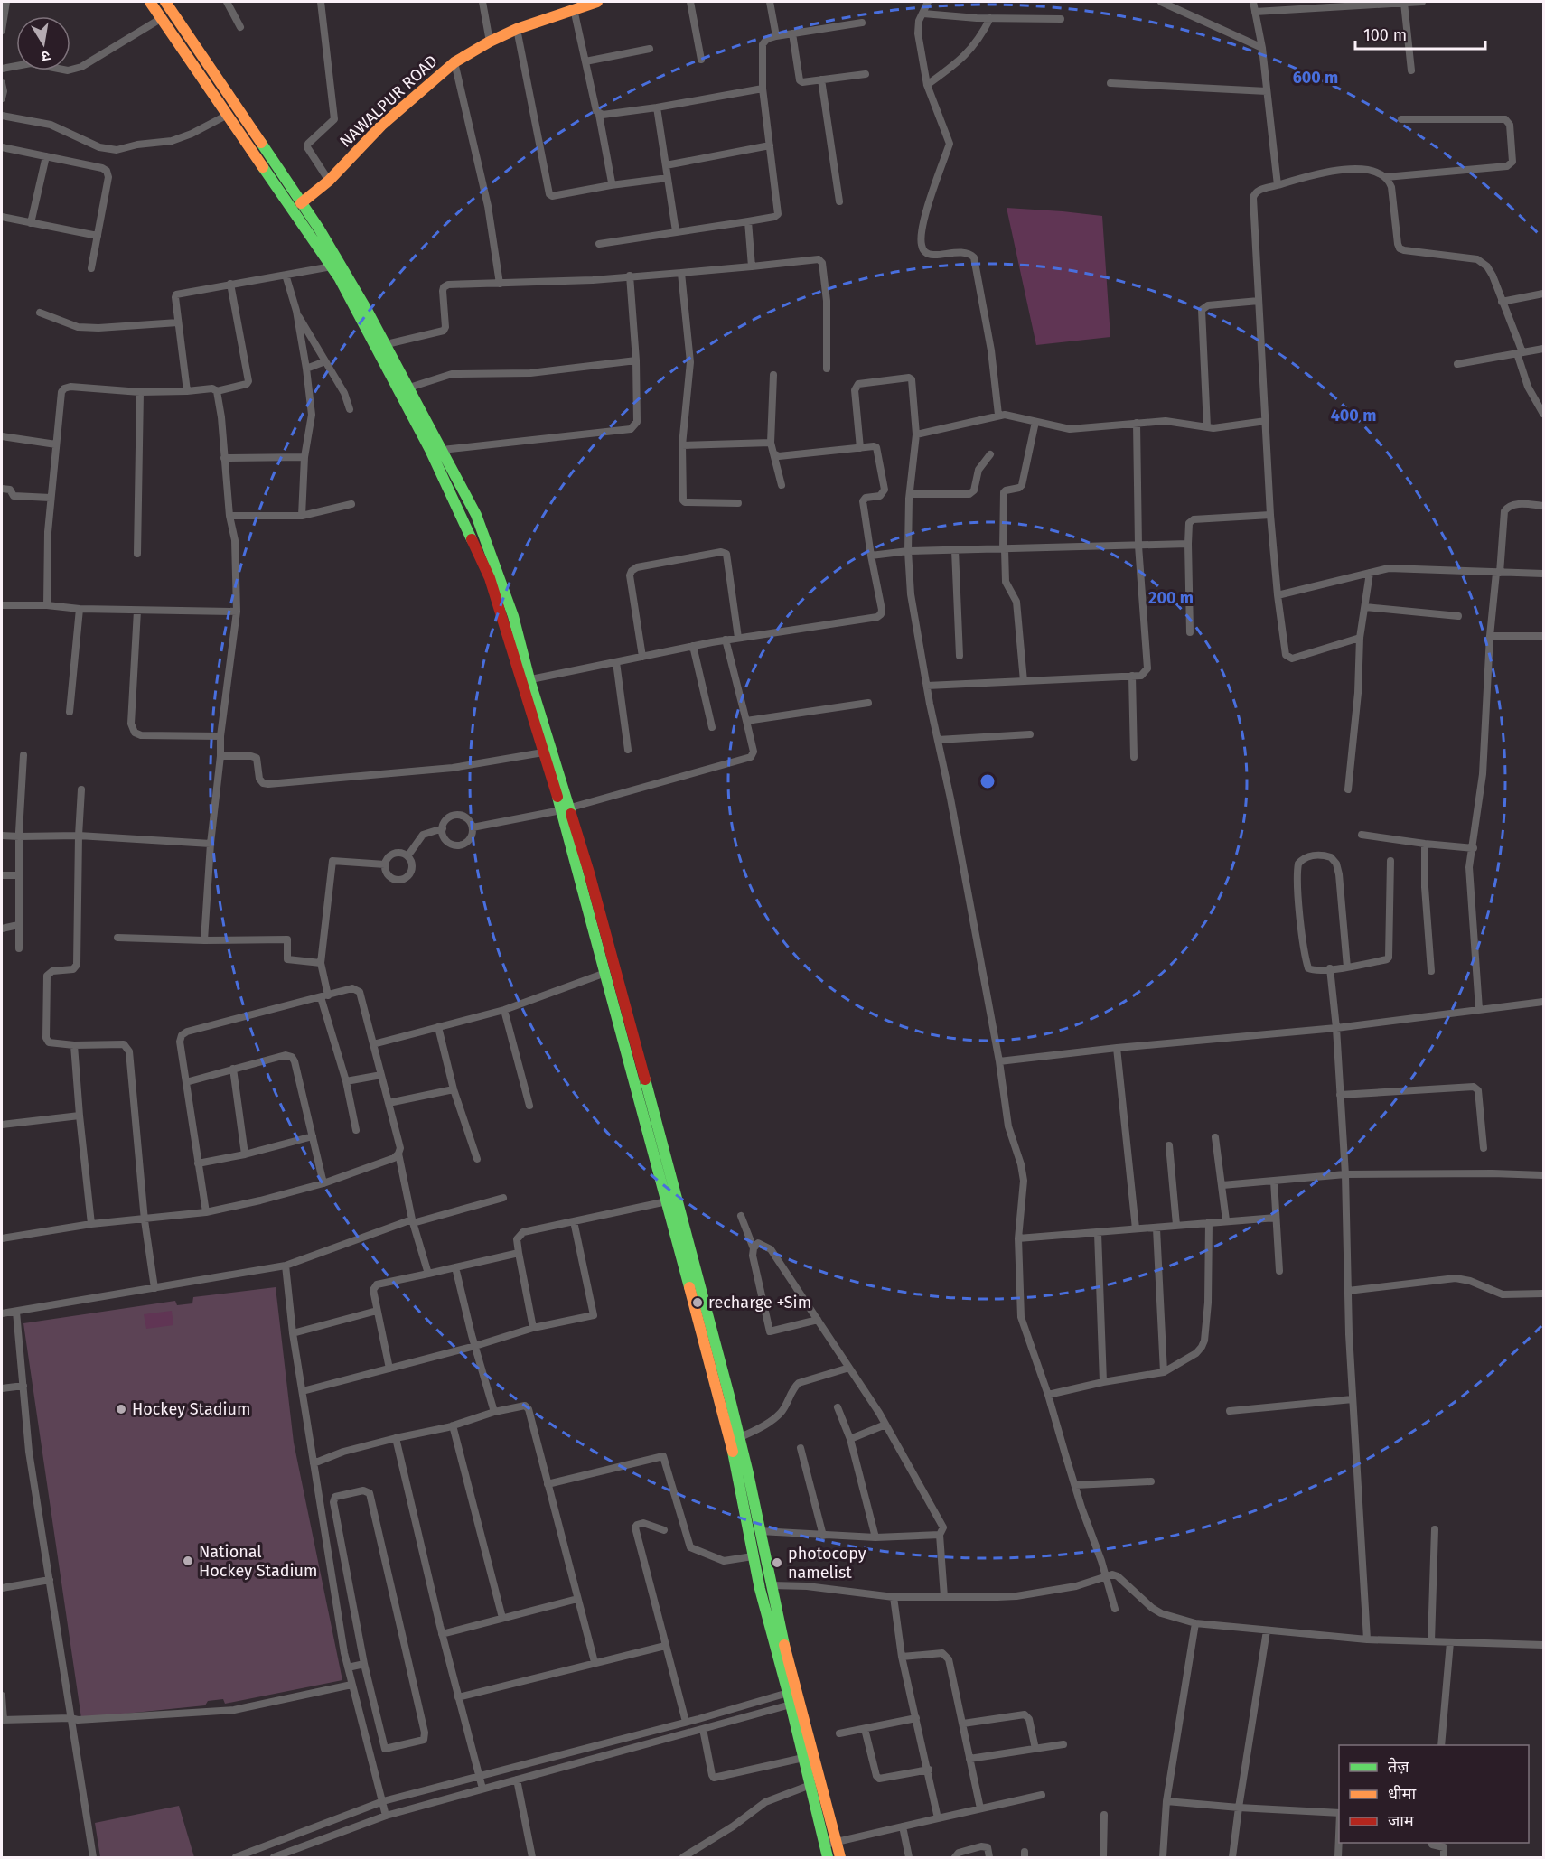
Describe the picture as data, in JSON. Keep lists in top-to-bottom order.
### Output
{
  "streets": {
    "street": ["NAWALPUR ROAD"]
  },
  "places": [
    "recharge +Sim",
    "Hockey Stadium",
    "National Hockey Stadium",
    "photocopy namelist"
  ],
  "legend": ["तेज़", "धीमा", "जाम"],
  "scale_bar": "100 m",
  "north": "bottom",
  "rings": ["600 m", "400 m", "200 m"]
}
